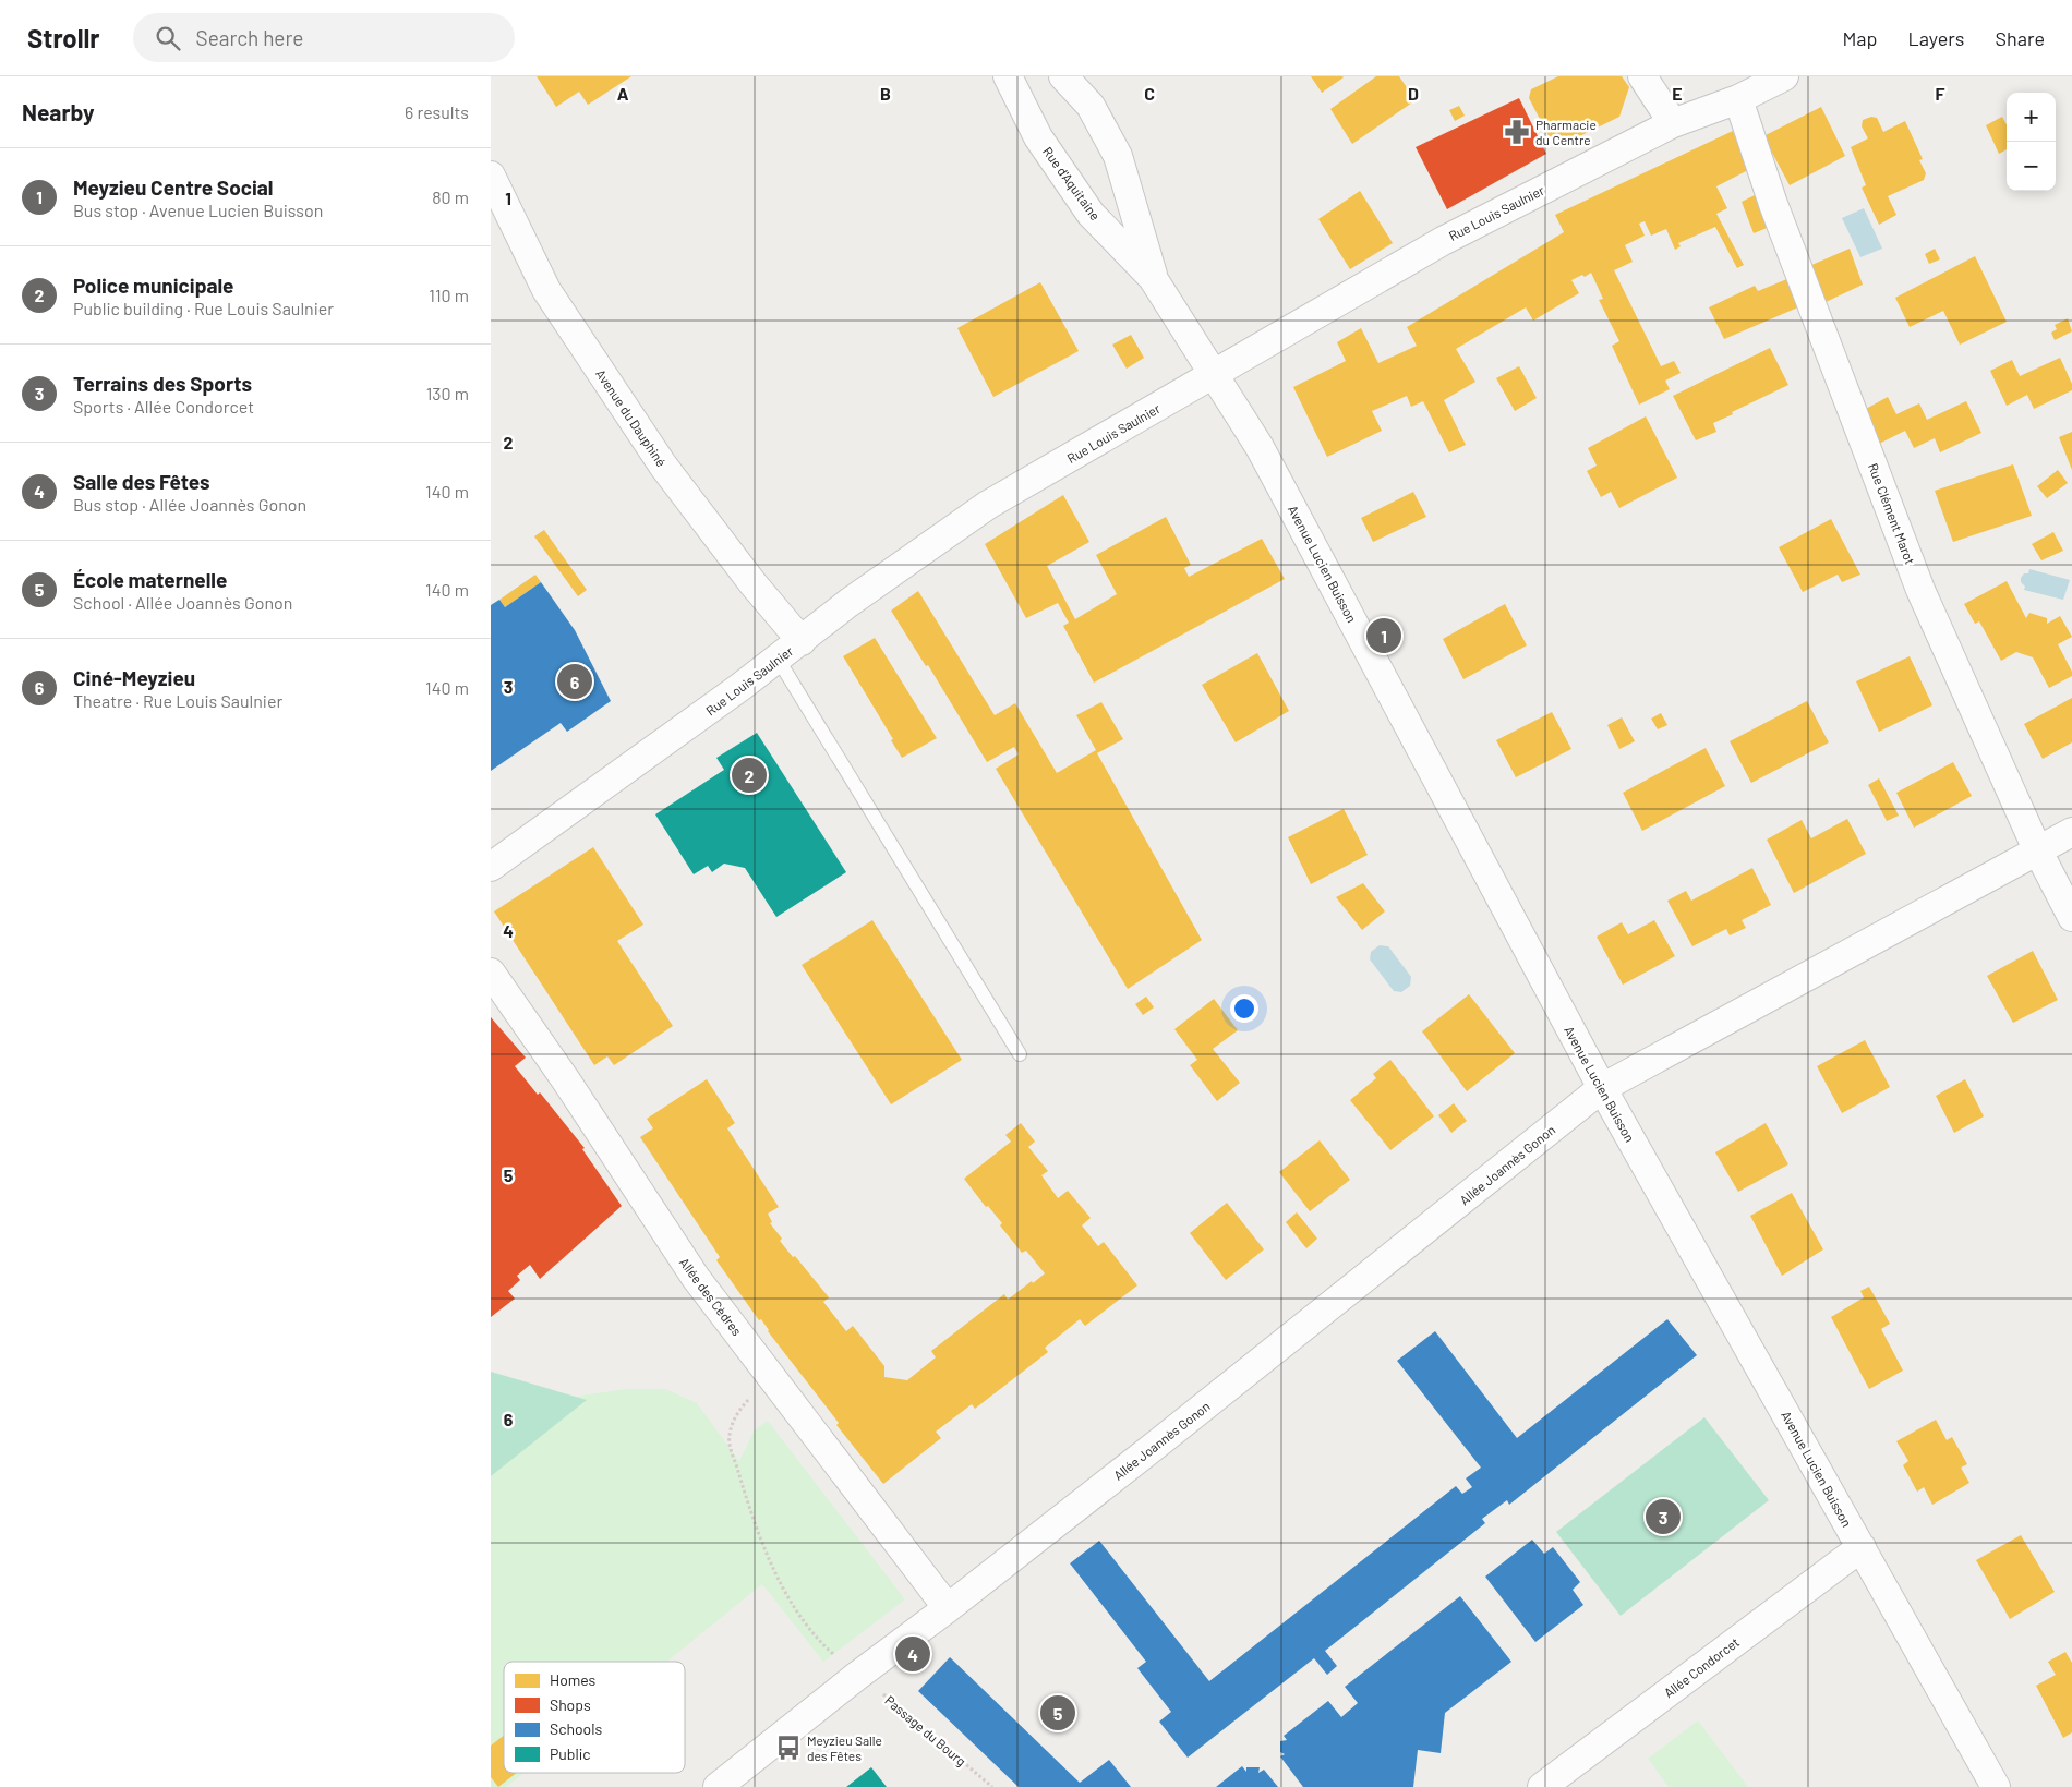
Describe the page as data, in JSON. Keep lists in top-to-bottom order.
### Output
{
  "streets": {
    "street": [
      "Rue d'Aquitaine",
      "Rue Louis Saulnier",
      "Avenue du Dauphiné",
      "Rue Clément Marot",
      "Avenue Lucien Buisson",
      "Allée Joannès Gonon",
      "Allée des Cèdres",
      "Allée Condorcet"
    ],
    "path": ["Passage du Bourg"]
  },
  "crossings": [
    ["Rue d'Aquitaine", "Rue Louis Saulnier"],
    ["Rue d'Aquitaine", "Avenue Lucien Buisson"],
    ["Rue Louis Saulnier", "Avenue du Dauphiné"],
    ["Rue Louis Saulnier", "Rue Clément Marot"],
    ["Rue Louis Saulnier", "Avenue Lucien Buisson"],
    ["Rue Clément Marot", "Allée Joannès Gonon"],
    ["Avenue Lucien Buisson", "Allée Joannès Gonon"],
    ["Avenue Lucien Buisson", "Allée Condorcet"],
    ["Allée Joannès Gonon", "Allée des Cèdres"],
    ["Allée Joannès Gonon", "Passage du Bourg"],
    ["Allée des Cèdres", "Passage du Bourg"]
  ],
  "places": {
    "pharmacy": ["Pharmacie du Centre"],
    "bus stop": ["Meyzieu Salle des Fêtes"]
  },
  "legend": [
    "Homes",
    "Shops",
    "Schools",
    "Public"
  ],
  "page": {
    "header": "Strollr",
    "search": "Search here",
    "nav": ["Map", "Layers", "Share"],
    "heading": ["Nearby", "6 results"],
    "map_buttons": ["+", "−"],
    "list": [
      {
        "mark": "1",
        "name": "Meyzieu Centre Social",
        "note": "Bus stop · Avenue Lucien Buisson",
        "value": "80 m"
      },
      {
        "mark": "2",
        "name": "Police municipale",
        "note": "Public building · Rue Louis Saulnier",
        "value": "110 m"
      },
      {
        "mark": "3",
        "name": "Terrains des Sports",
        "note": "Sports · Allée Condorcet",
        "value": "130 m"
      },
      {
        "mark": "4",
        "name": "Salle des Fêtes",
        "note": "Bus stop · Allée Joannès Gonon",
        "value": "140 m"
      },
      {
        "mark": "5",
        "name": "École maternelle",
        "note": "School · Allée Joannès Gonon",
        "value": "140 m"
      },
      {
        "mark": "6",
        "name": "Ciné-Meyzieu",
        "note": "Theatre · Rue Louis Saulnier",
        "value": "140 m"
      }
    ],
    "pins": [
      "1",
      "6",
      "2",
      "3",
      "4",
      "5"
    ]
  },
  "grid": {
    "columns": [
      "A",
      "B",
      "C",
      "D",
      "E",
      "F"
    ],
    "rows": [
      "1",
      "2",
      "3",
      "4",
      "5",
      "6"
    ]
  }
}
